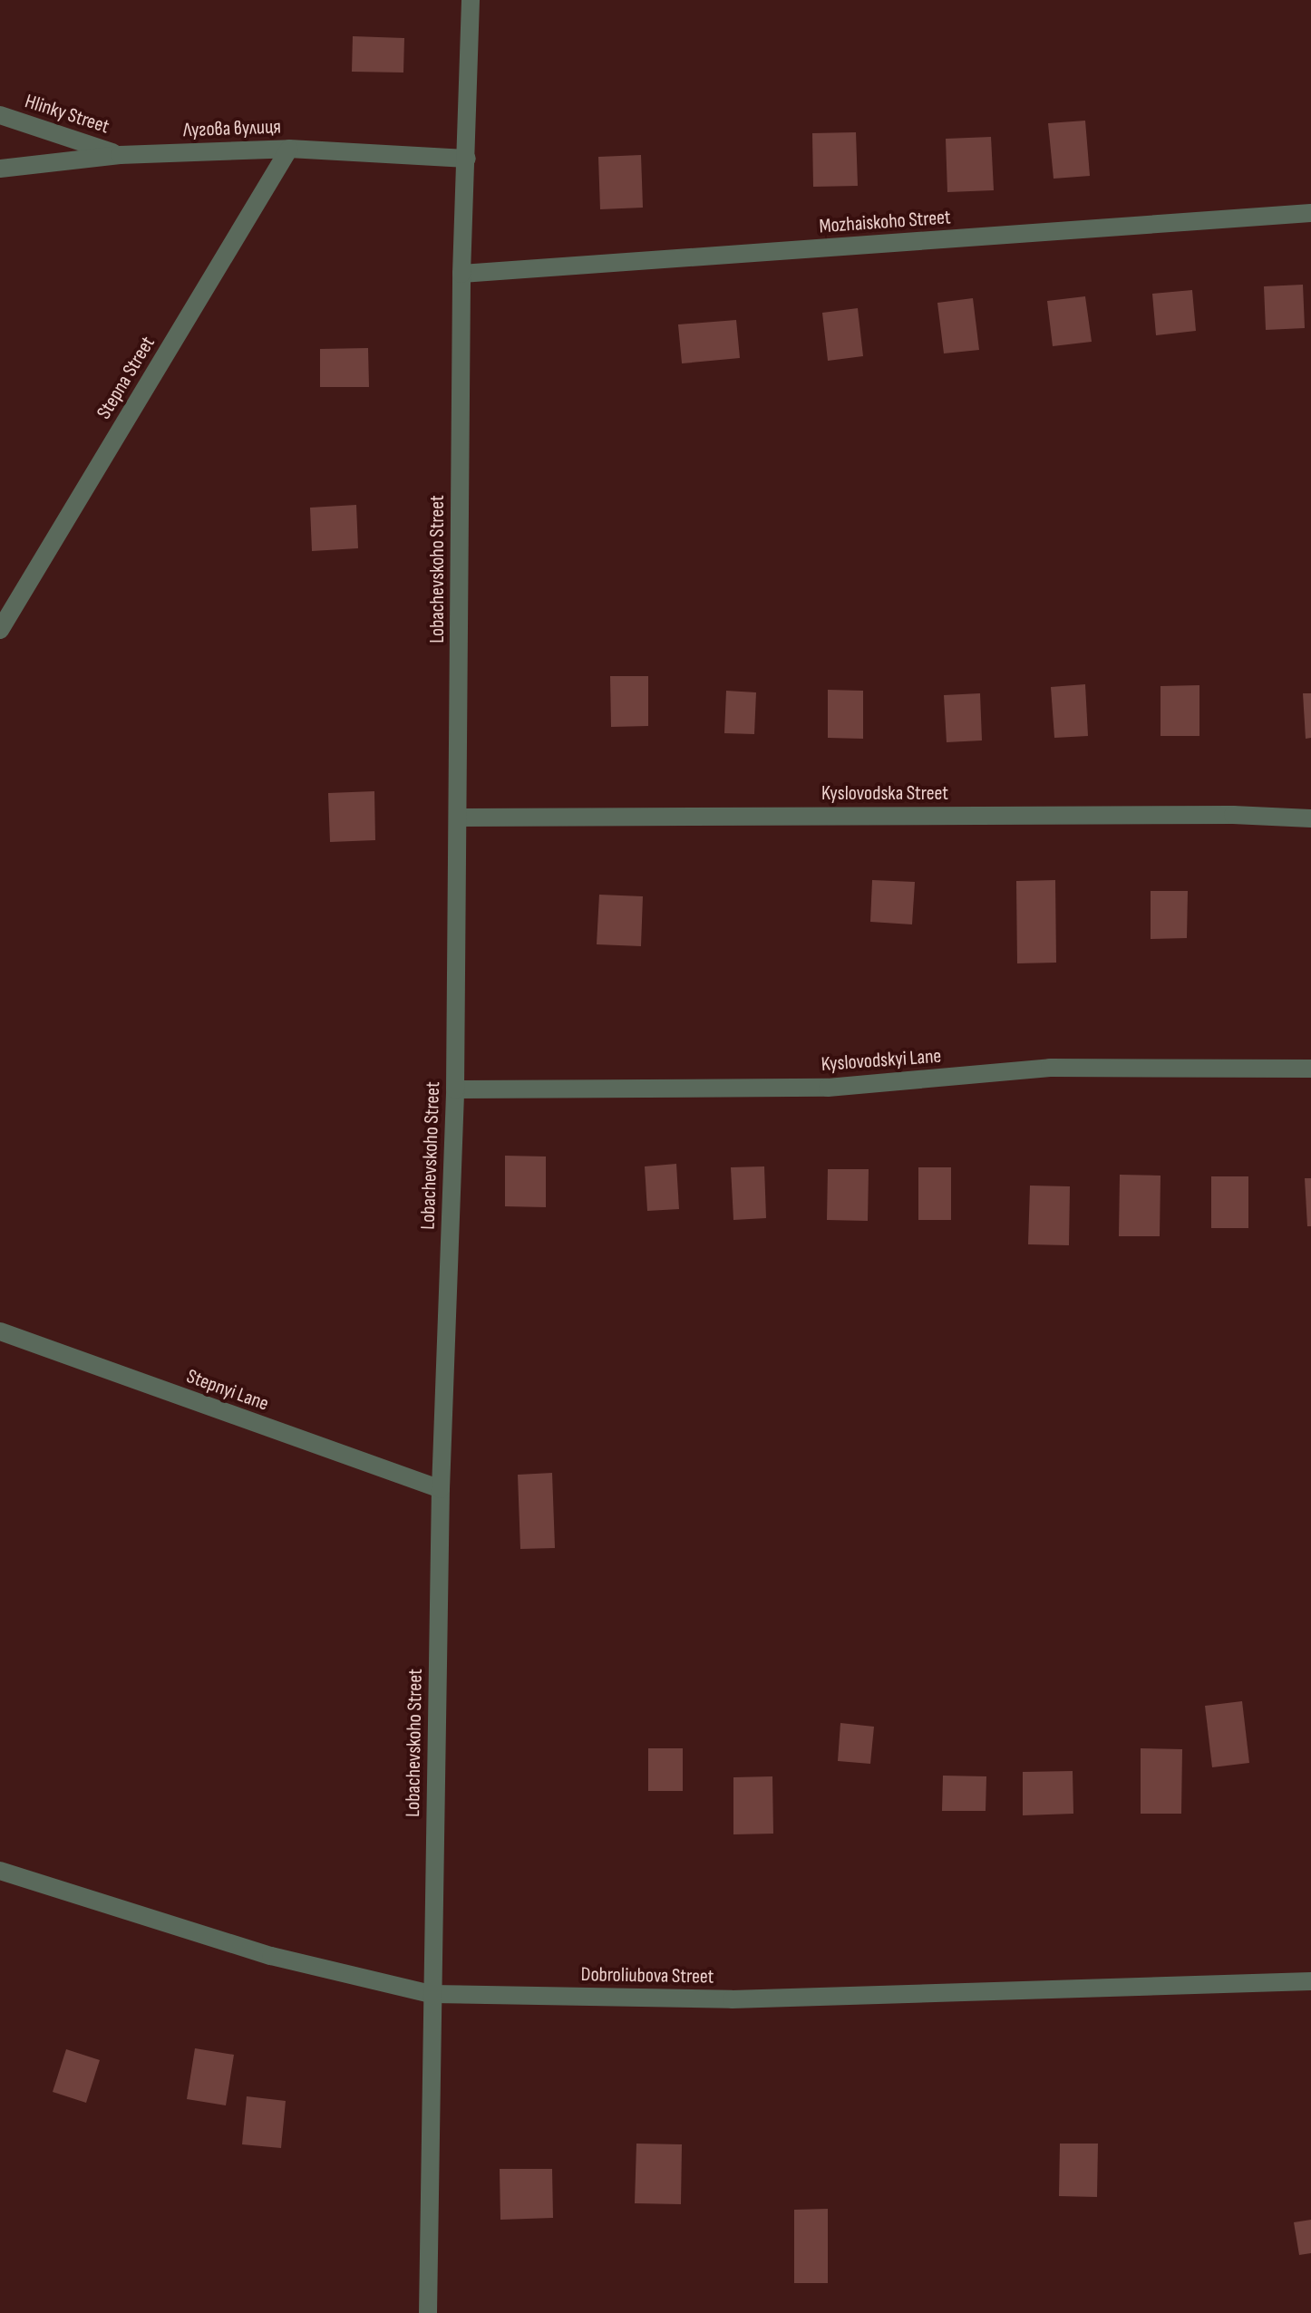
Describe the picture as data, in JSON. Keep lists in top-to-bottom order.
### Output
{
  "streets": {
    "street": [
      "Hlinky Street",
      "Лугова вулиця",
      "Mozhaiskoho Street",
      "Stepna Street",
      "Lobachevskoho Street",
      "Kyslovodska Street",
      "Kyslovodskyi Lane",
      "Stepnyi Lane",
      "Dobroliubova Street"
    ]
  },
  "crossings": [
    ["Hlinky Street", "Лугова вулиця"],
    ["Лугова вулиця", "Stepna Street"],
    ["Лугова вулиця", "Lobachevskoho Street"],
    ["Mozhaiskoho Street", "Lobachevskoho Street"],
    ["Lobachevskoho Street", "Kyslovodska Street"],
    ["Lobachevskoho Street", "Kyslovodskyi Lane"],
    ["Lobachevskoho Street", "Stepnyi Lane"],
    ["Lobachevskoho Street", "Dobroliubova Street"]
  ]
}
